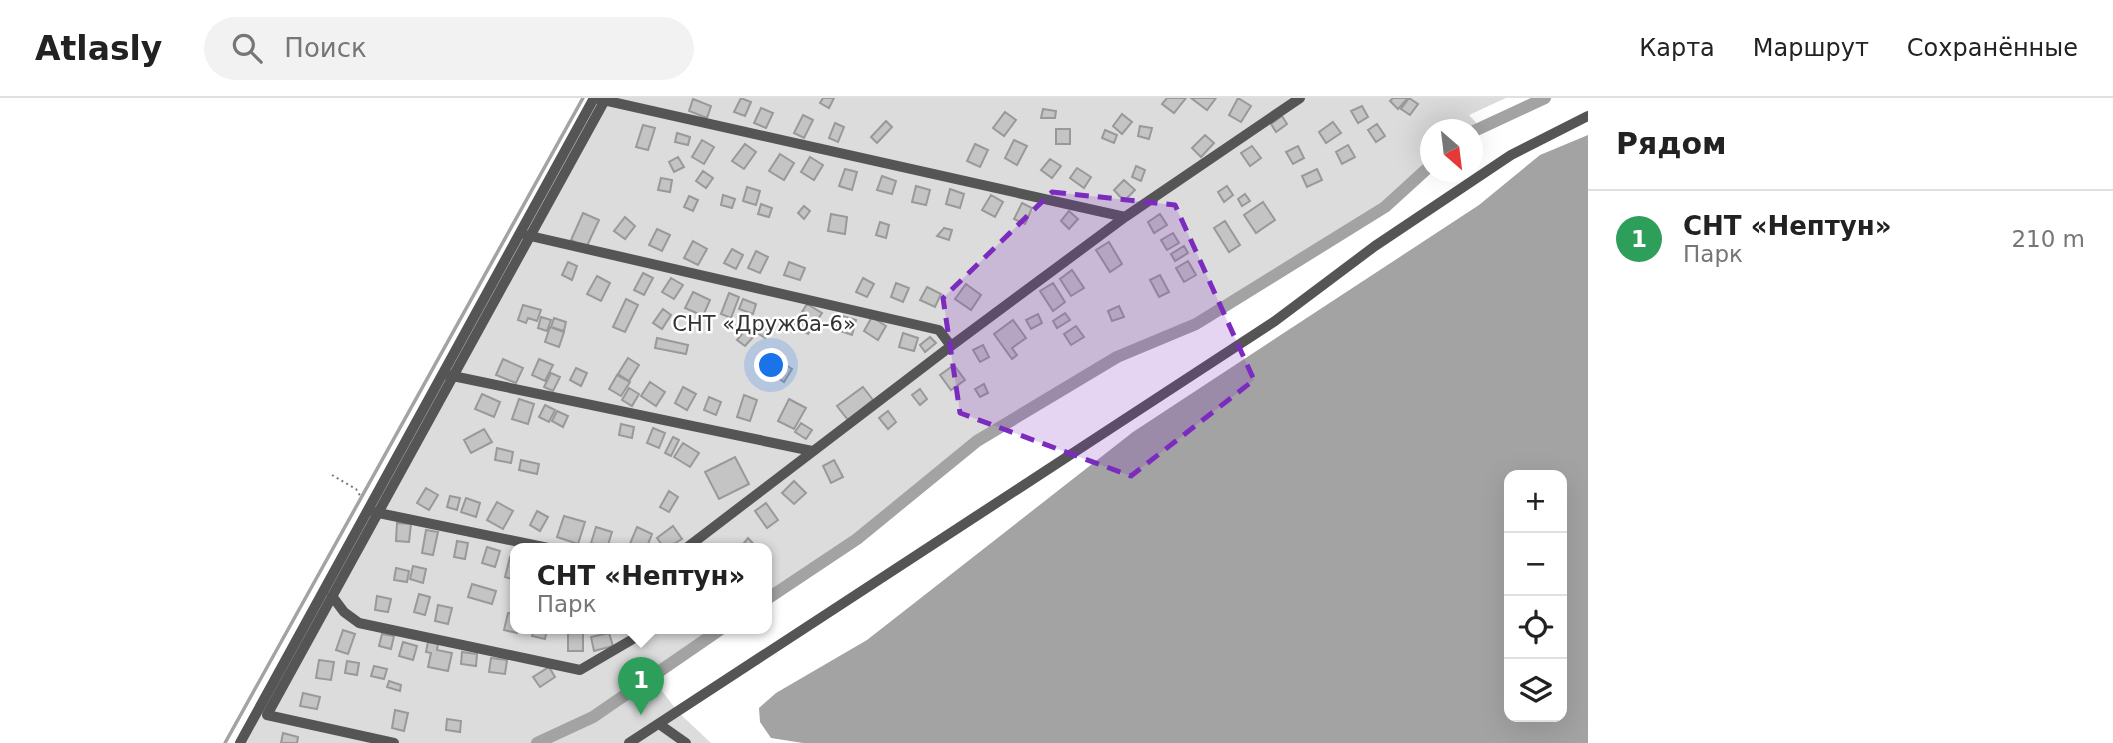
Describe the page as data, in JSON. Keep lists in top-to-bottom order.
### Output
{
  "parks": ["СНТ «Дружба-6»"],
  "north": "bottom right",
  "page": {
    "header": "Atlasly",
    "search": "Поиск",
    "nav": ["Карта", "Маршрут", "Сохранённые"],
    "heading": "Рядом",
    "list": [
      {
        "mark": "1",
        "name": "СНТ «Нептун»",
        "note": "Парк",
        "value": "210 m"
      }
    ],
    "map_buttons": ["+", "−"],
    "popup": ["СНТ «Нептун»", "Парк"],
    "pins": "1"
  }
}
